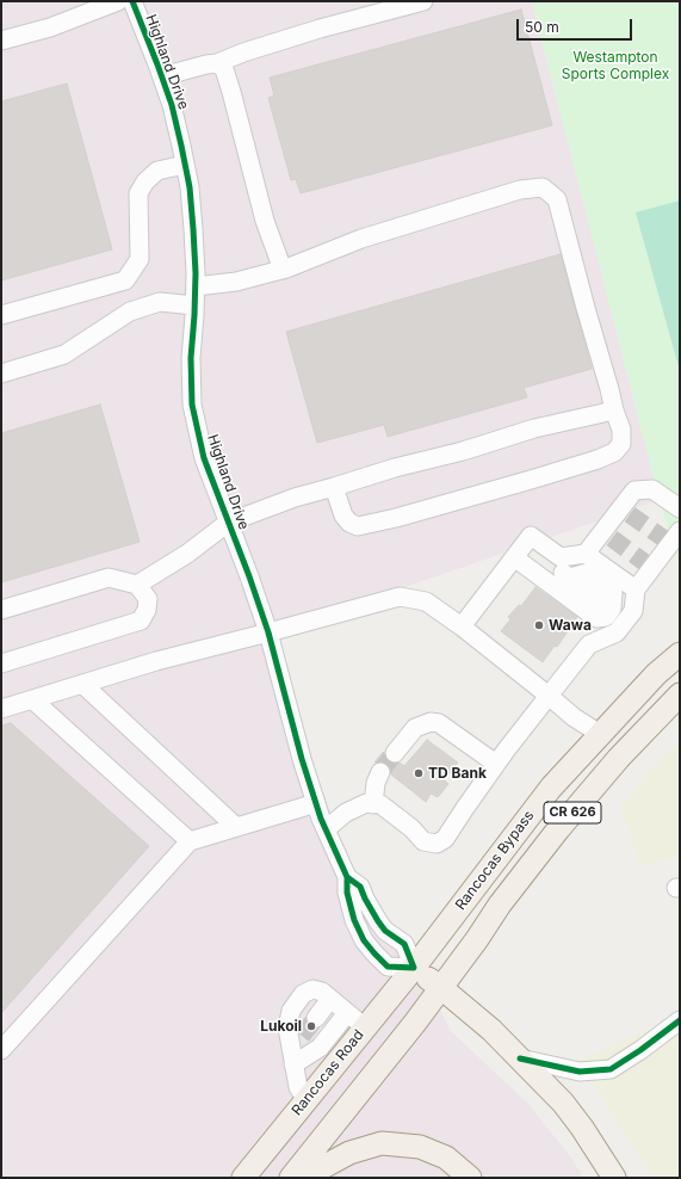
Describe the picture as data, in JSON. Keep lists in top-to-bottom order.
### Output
{
  "streets": {
    "main road": ["CR 626", "Rancocas Bypass", "Rancocas Road"],
    "street": ["Highland Drive"]
  },
  "crossings": [
    ["Highland Drive", "Rancocas Bypass"],
    ["Highland Drive", "Rancocas Road"],
    ["Rancocas Bypass", "Rancocas Road"]
  ],
  "parks": ["Westampton Sports Complex"],
  "places": ["Wawa", "TD Bank", "Lukoil"],
  "scale_bar": "50 m"
}
